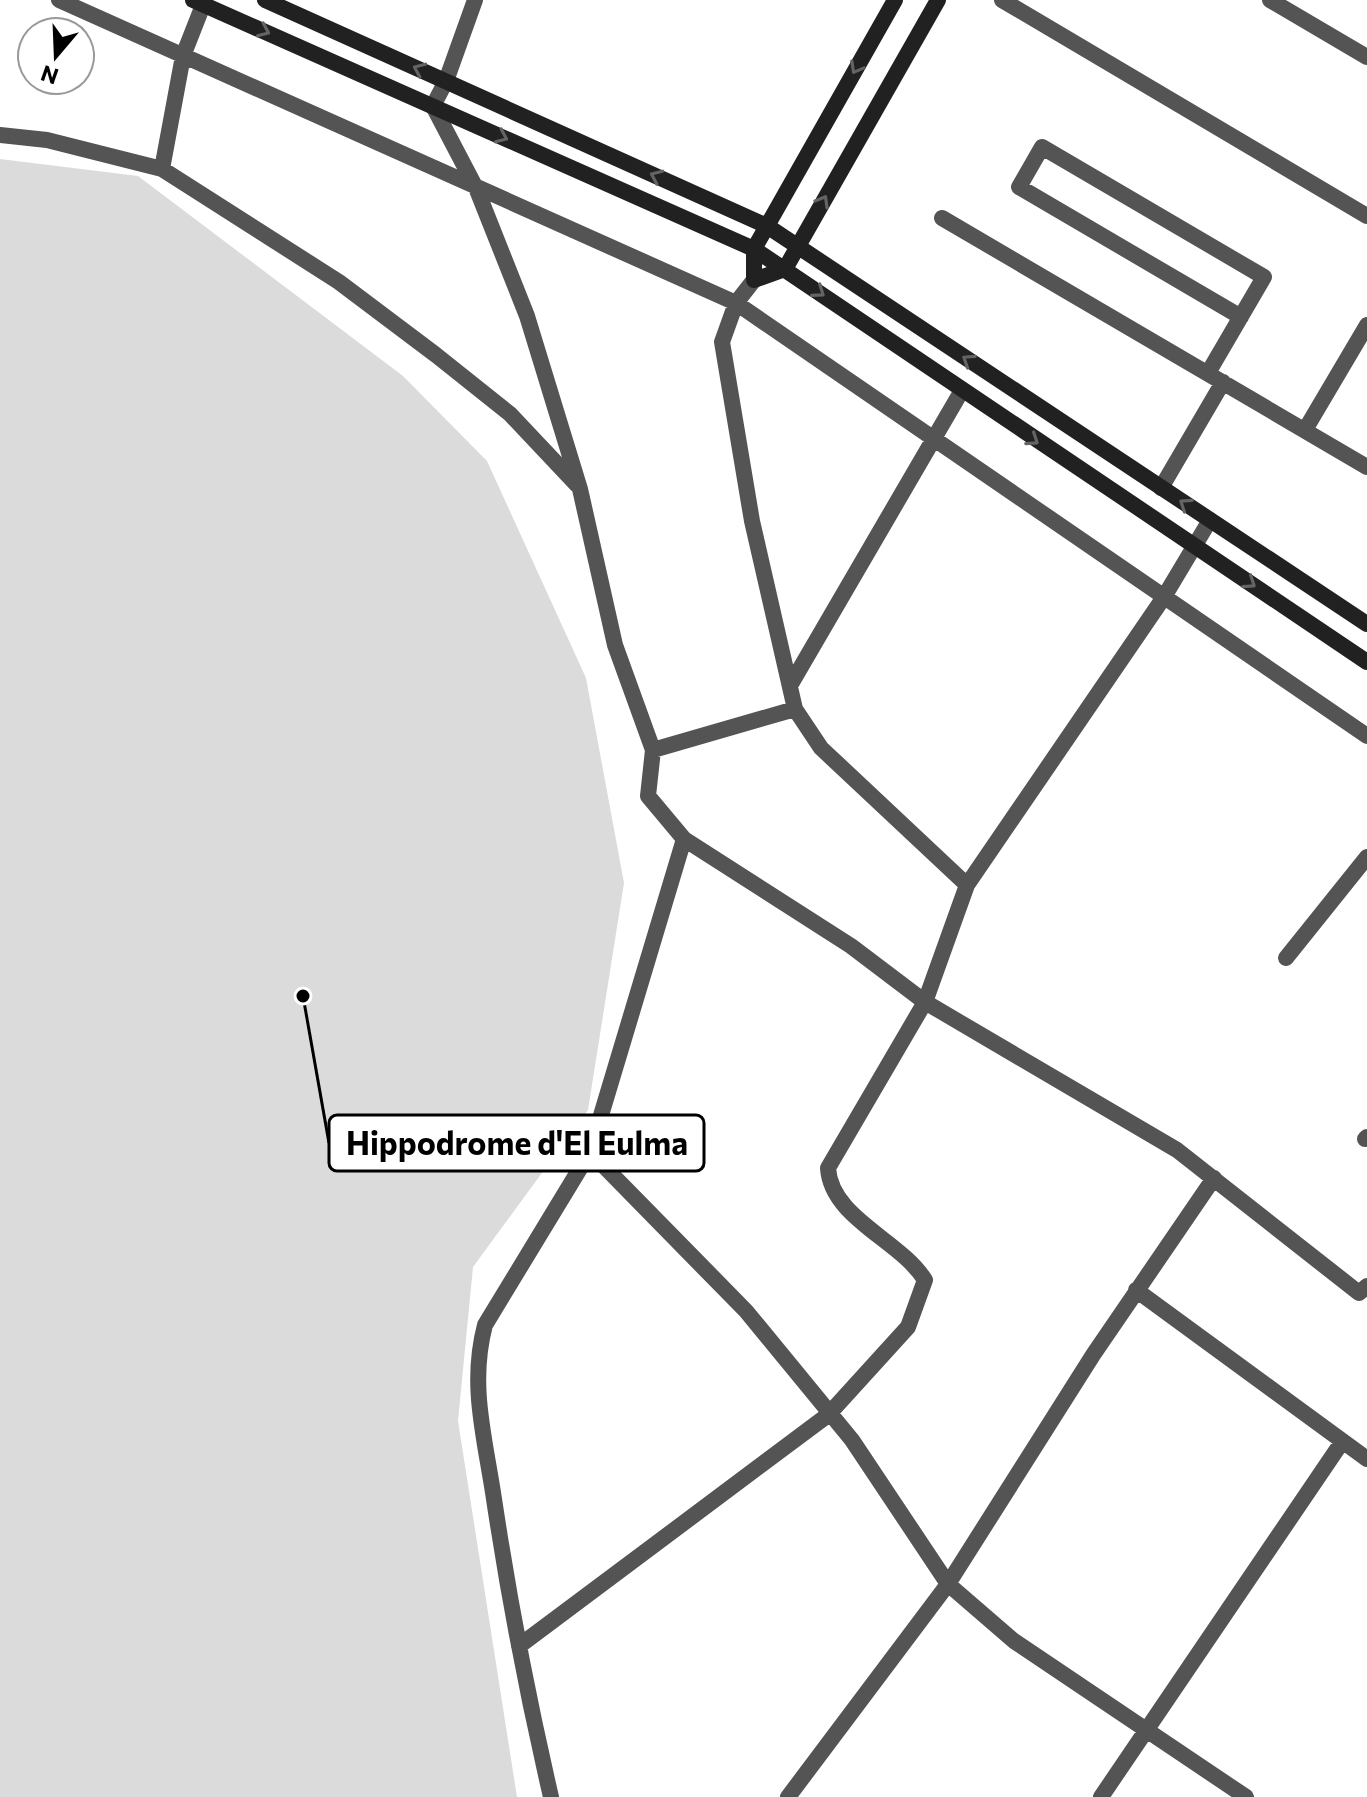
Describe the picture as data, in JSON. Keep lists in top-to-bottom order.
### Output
{
  "places": ["Hippodrome d'El Eulma"],
  "north": "bottom"
}
